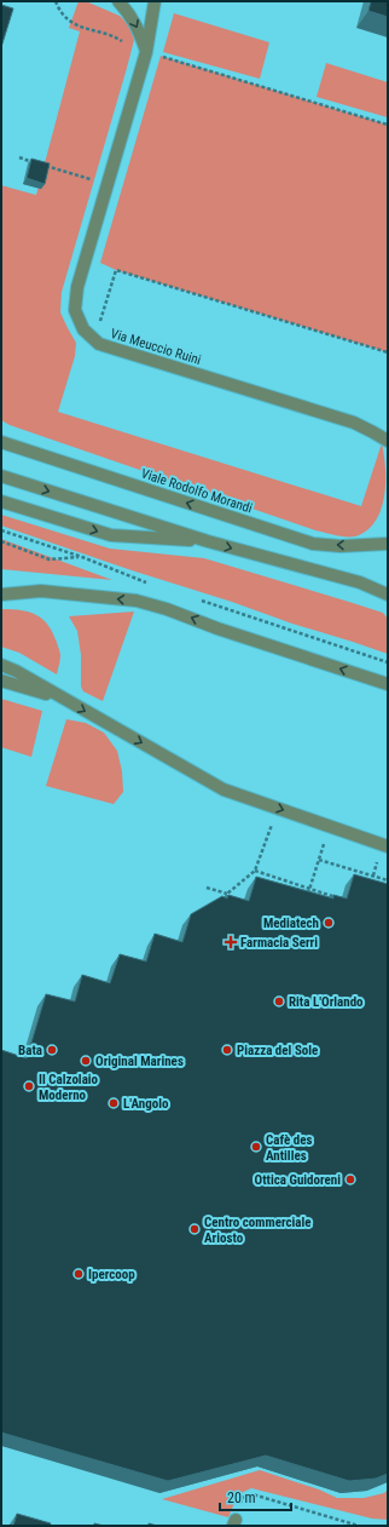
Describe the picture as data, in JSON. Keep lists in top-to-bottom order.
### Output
{
  "streets": {
    "street": ["Via Meuccio Ruini", "Viale Rodolfo Morandi"]
  },
  "places": {
    "other": [
      "Mediatech",
      "Rita L'Orlando",
      "Bata",
      "Piazza del Sole",
      "Original Marines",
      "Il Calzolaio Moderno",
      "L'Angolo",
      "Cafè des Antilles",
      "Ottica Guidoreni",
      "Centro commerciale Ariosto",
      "Ipercoop"
    ],
    "health": ["Farmacia Serri"]
  },
  "scale_bar": "20 m"
}
